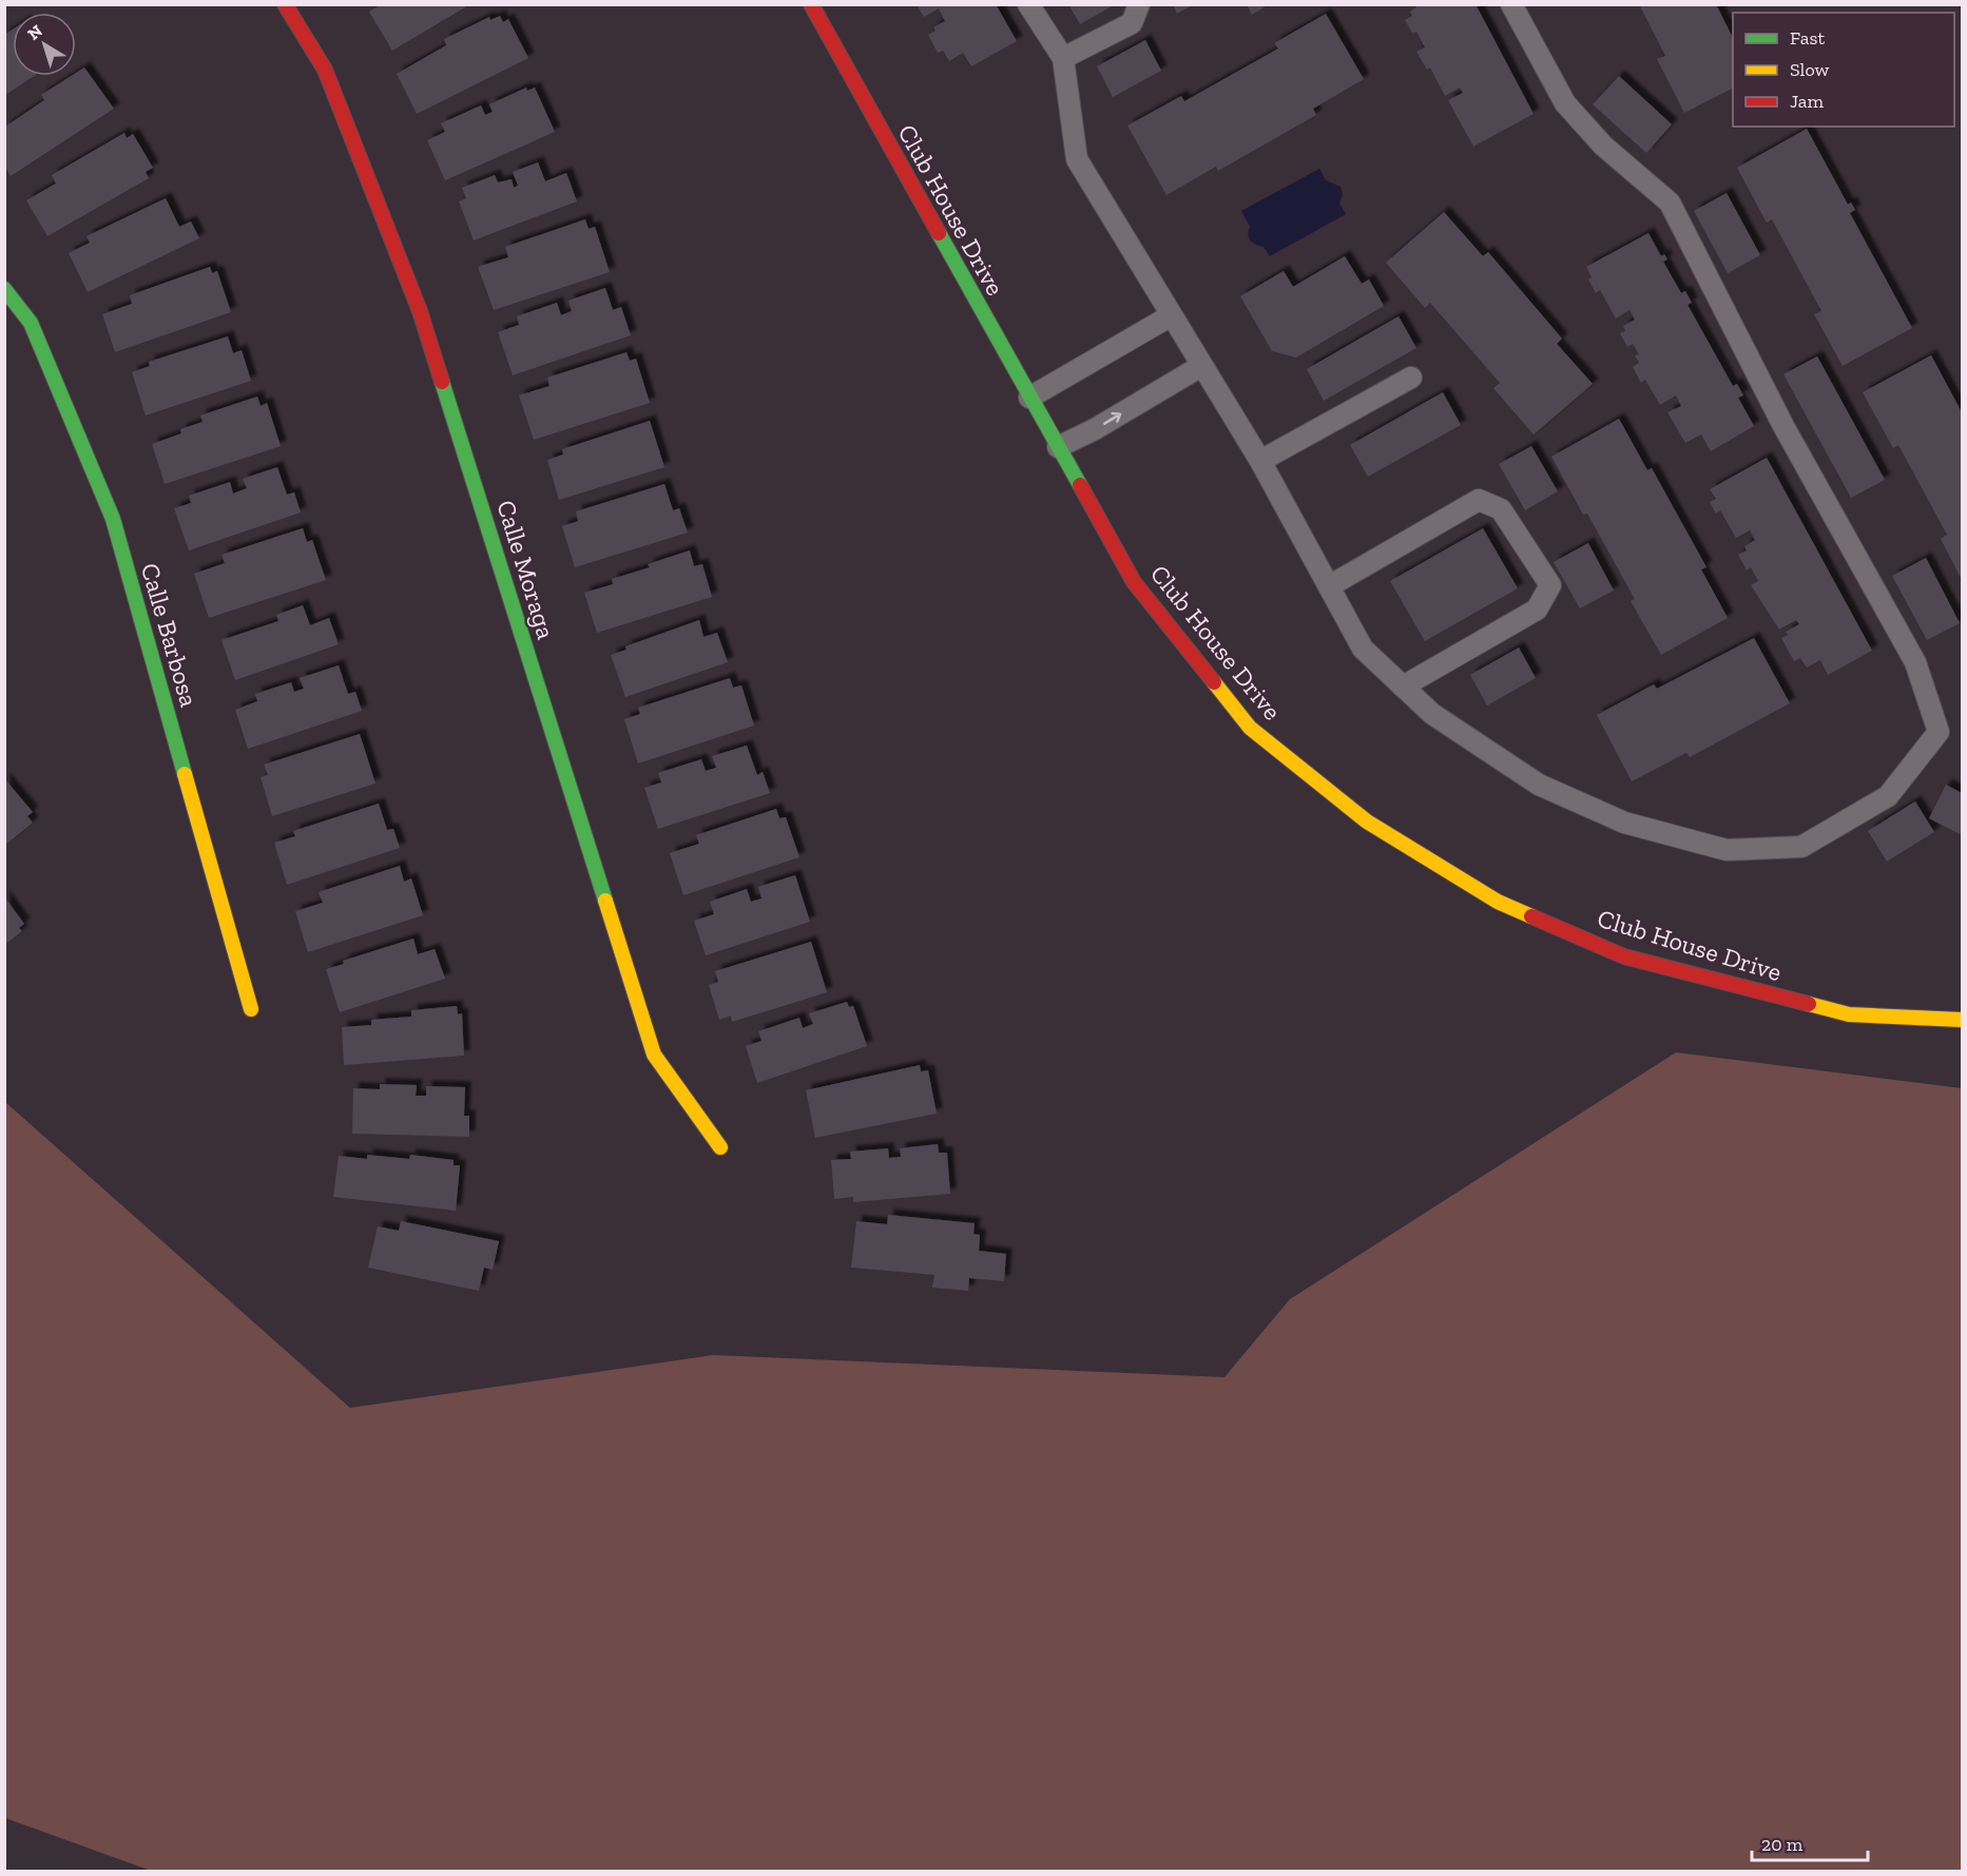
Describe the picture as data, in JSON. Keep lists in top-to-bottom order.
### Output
{
  "streets": {
    "street": ["Club House Drive", "Calle Moraga", "Calle Barbosa"]
  },
  "legend": ["Fast", "Slow", "Jam"],
  "scale_bar": "20 m",
  "north": "top left"
}
